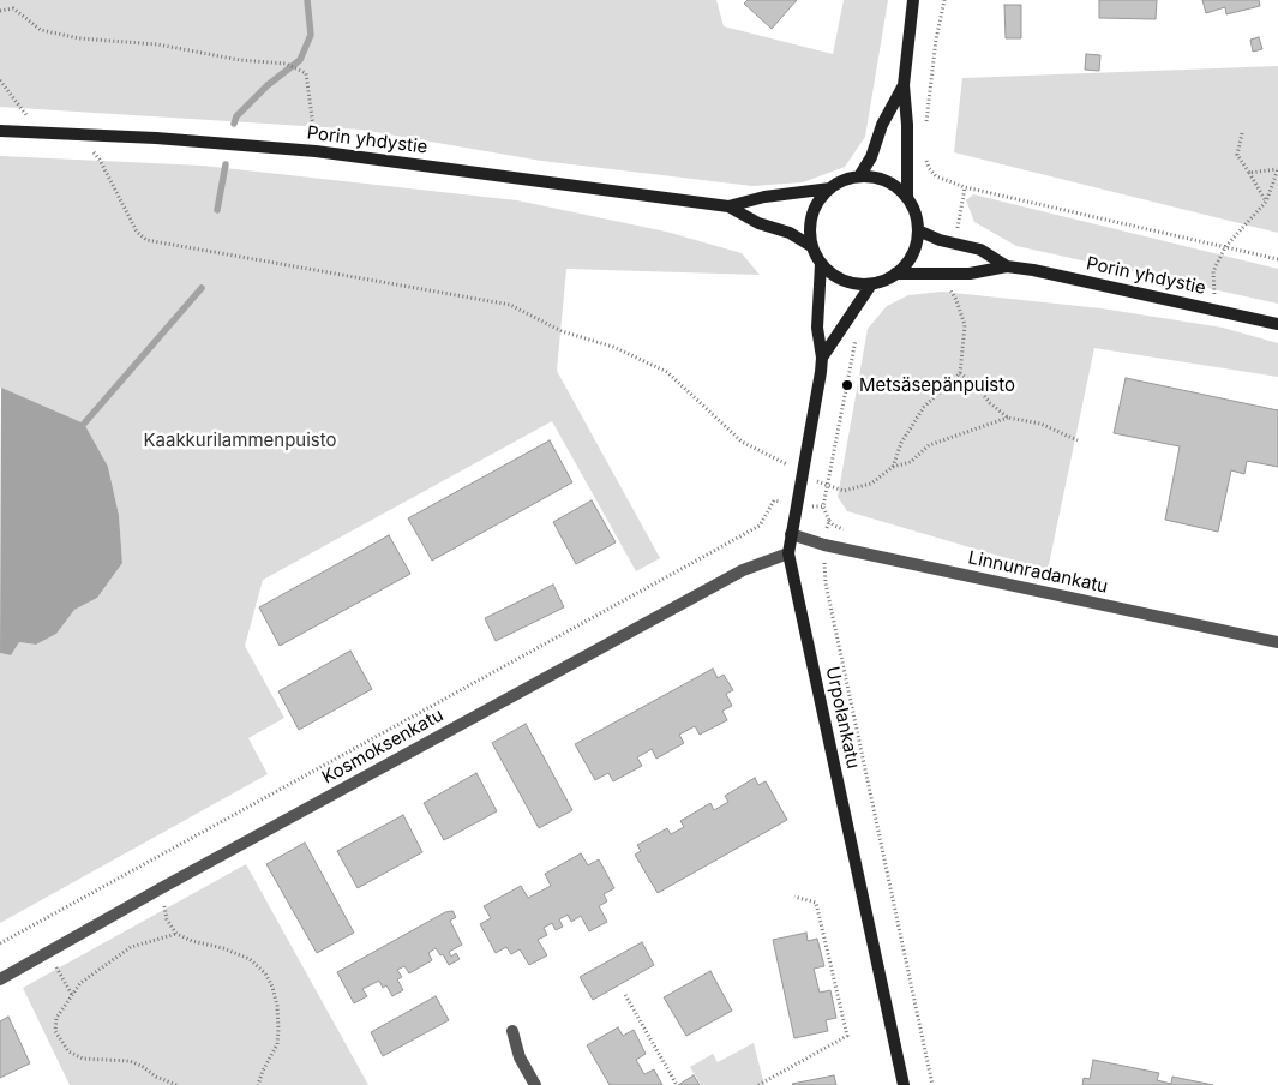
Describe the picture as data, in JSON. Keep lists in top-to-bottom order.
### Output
{
  "streets": {
    "main road": ["Porin yhdystie", "Urpolankatu"],
    "street": ["Linnunradankatu", "Kosmoksenkatu"]
  },
  "crossings": [
    ["Porin yhdystie", "Urpolankatu"],
    ["Linnunradankatu", "Urpolankatu"],
    ["Urpolankatu", "Kosmoksenkatu"]
  ],
  "parks": ["Kaakkurilammenpuisto"],
  "places": ["Metsäsepänpuisto"]
}
